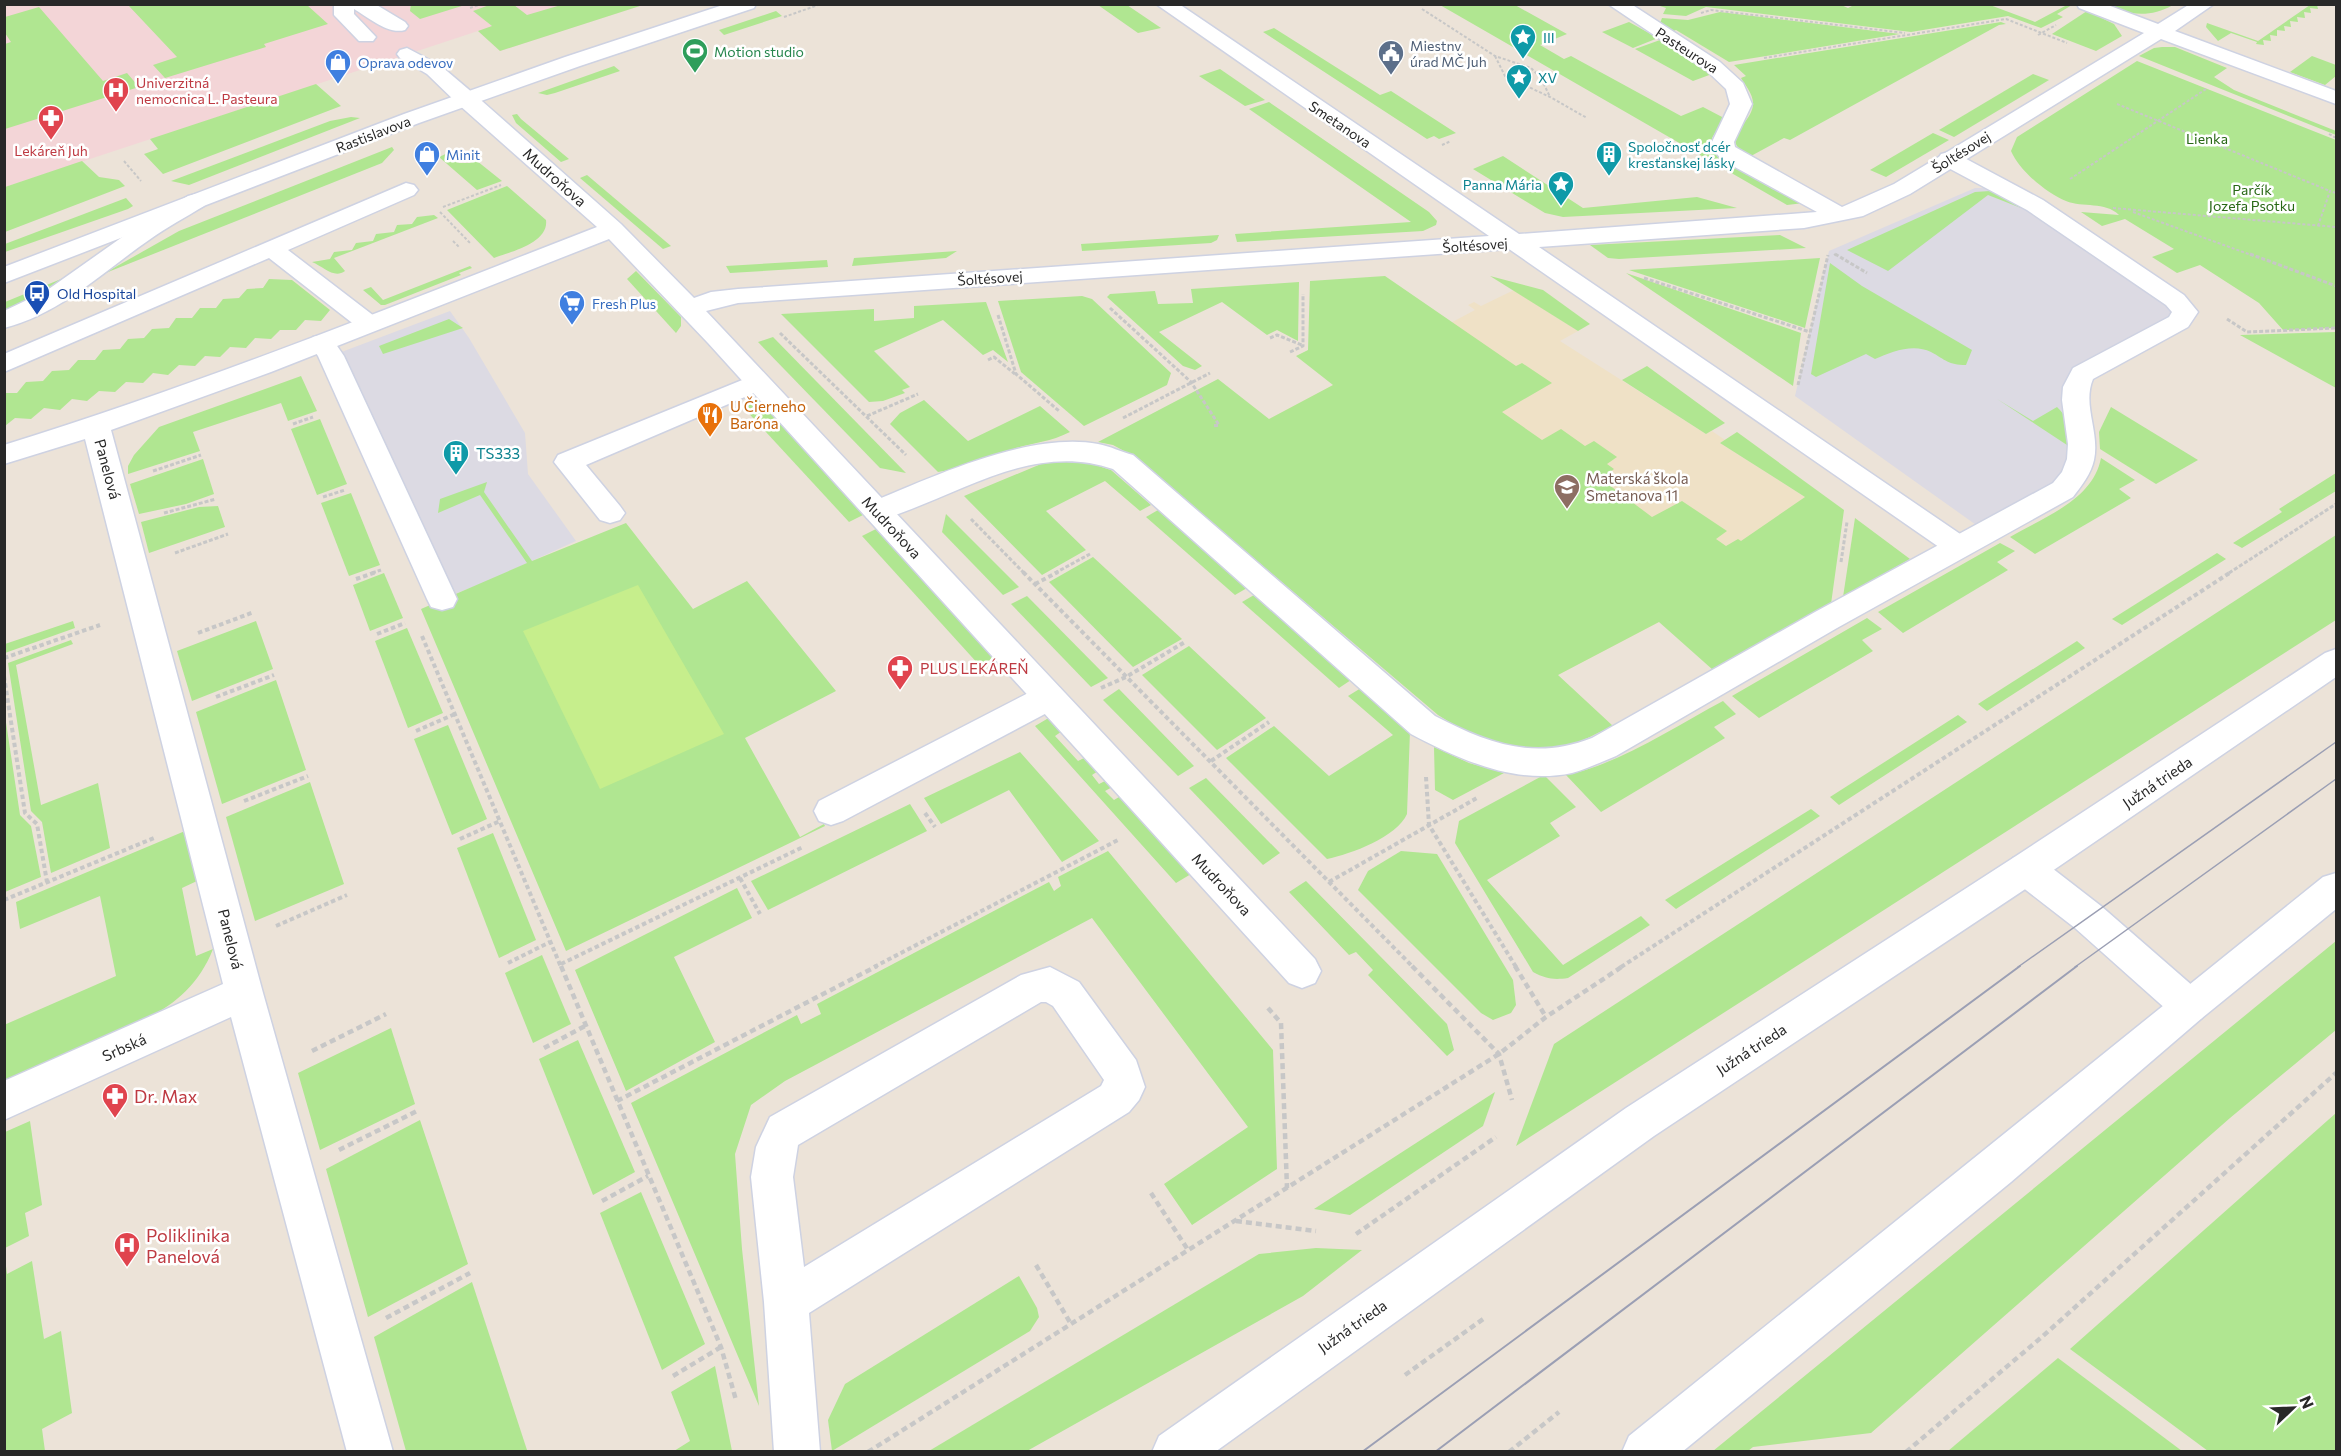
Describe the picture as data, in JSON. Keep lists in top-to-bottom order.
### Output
{
  "streets": {
    "street": [
      "Pasteurova",
      "Smetanova",
      "Rastislavova",
      "Šoltésovej",
      "Mudroňova",
      "Panelová",
      "Južná trieda",
      "Srbská"
    ]
  },
  "crossings": [
    ["Pasteurova", "Šoltésovej"],
    ["Smetanova", "Šoltésovej"],
    ["Rastislavova", "Mudroňova"],
    ["Šoltésovej", "Mudroňova"],
    ["Panelová", "Srbská"]
  ],
  "parks": ["Lienka", "Parčík Jozefa Psotku"],
  "places": {
    "place": ["III", "XV", "Panna Mária"],
    "sports": ["Motion studio"],
    "public building": ["Miestny úrad MČ Juh"],
    "shop": ["Oprava odevov", "Minit"],
    "hospital": ["Univerzitná nemocnica L. Pasteura", "Poliklinika Panelová"],
    "pharmacy": ["Lekáreň Juh", "PLUS LEKÁREŇ", "Dr. Max"],
    "building": ["Spoločnosť dcér kresťanskej lásky", "TS333"],
    "bus stop": ["Old Hospital"],
    "supermarket": ["Fresh Plus"],
    "restaurant": ["U Čierneho Baróna"],
    "school or university": ["Materská škola Smetanova 11"]
  },
  "north": "top right"
}
